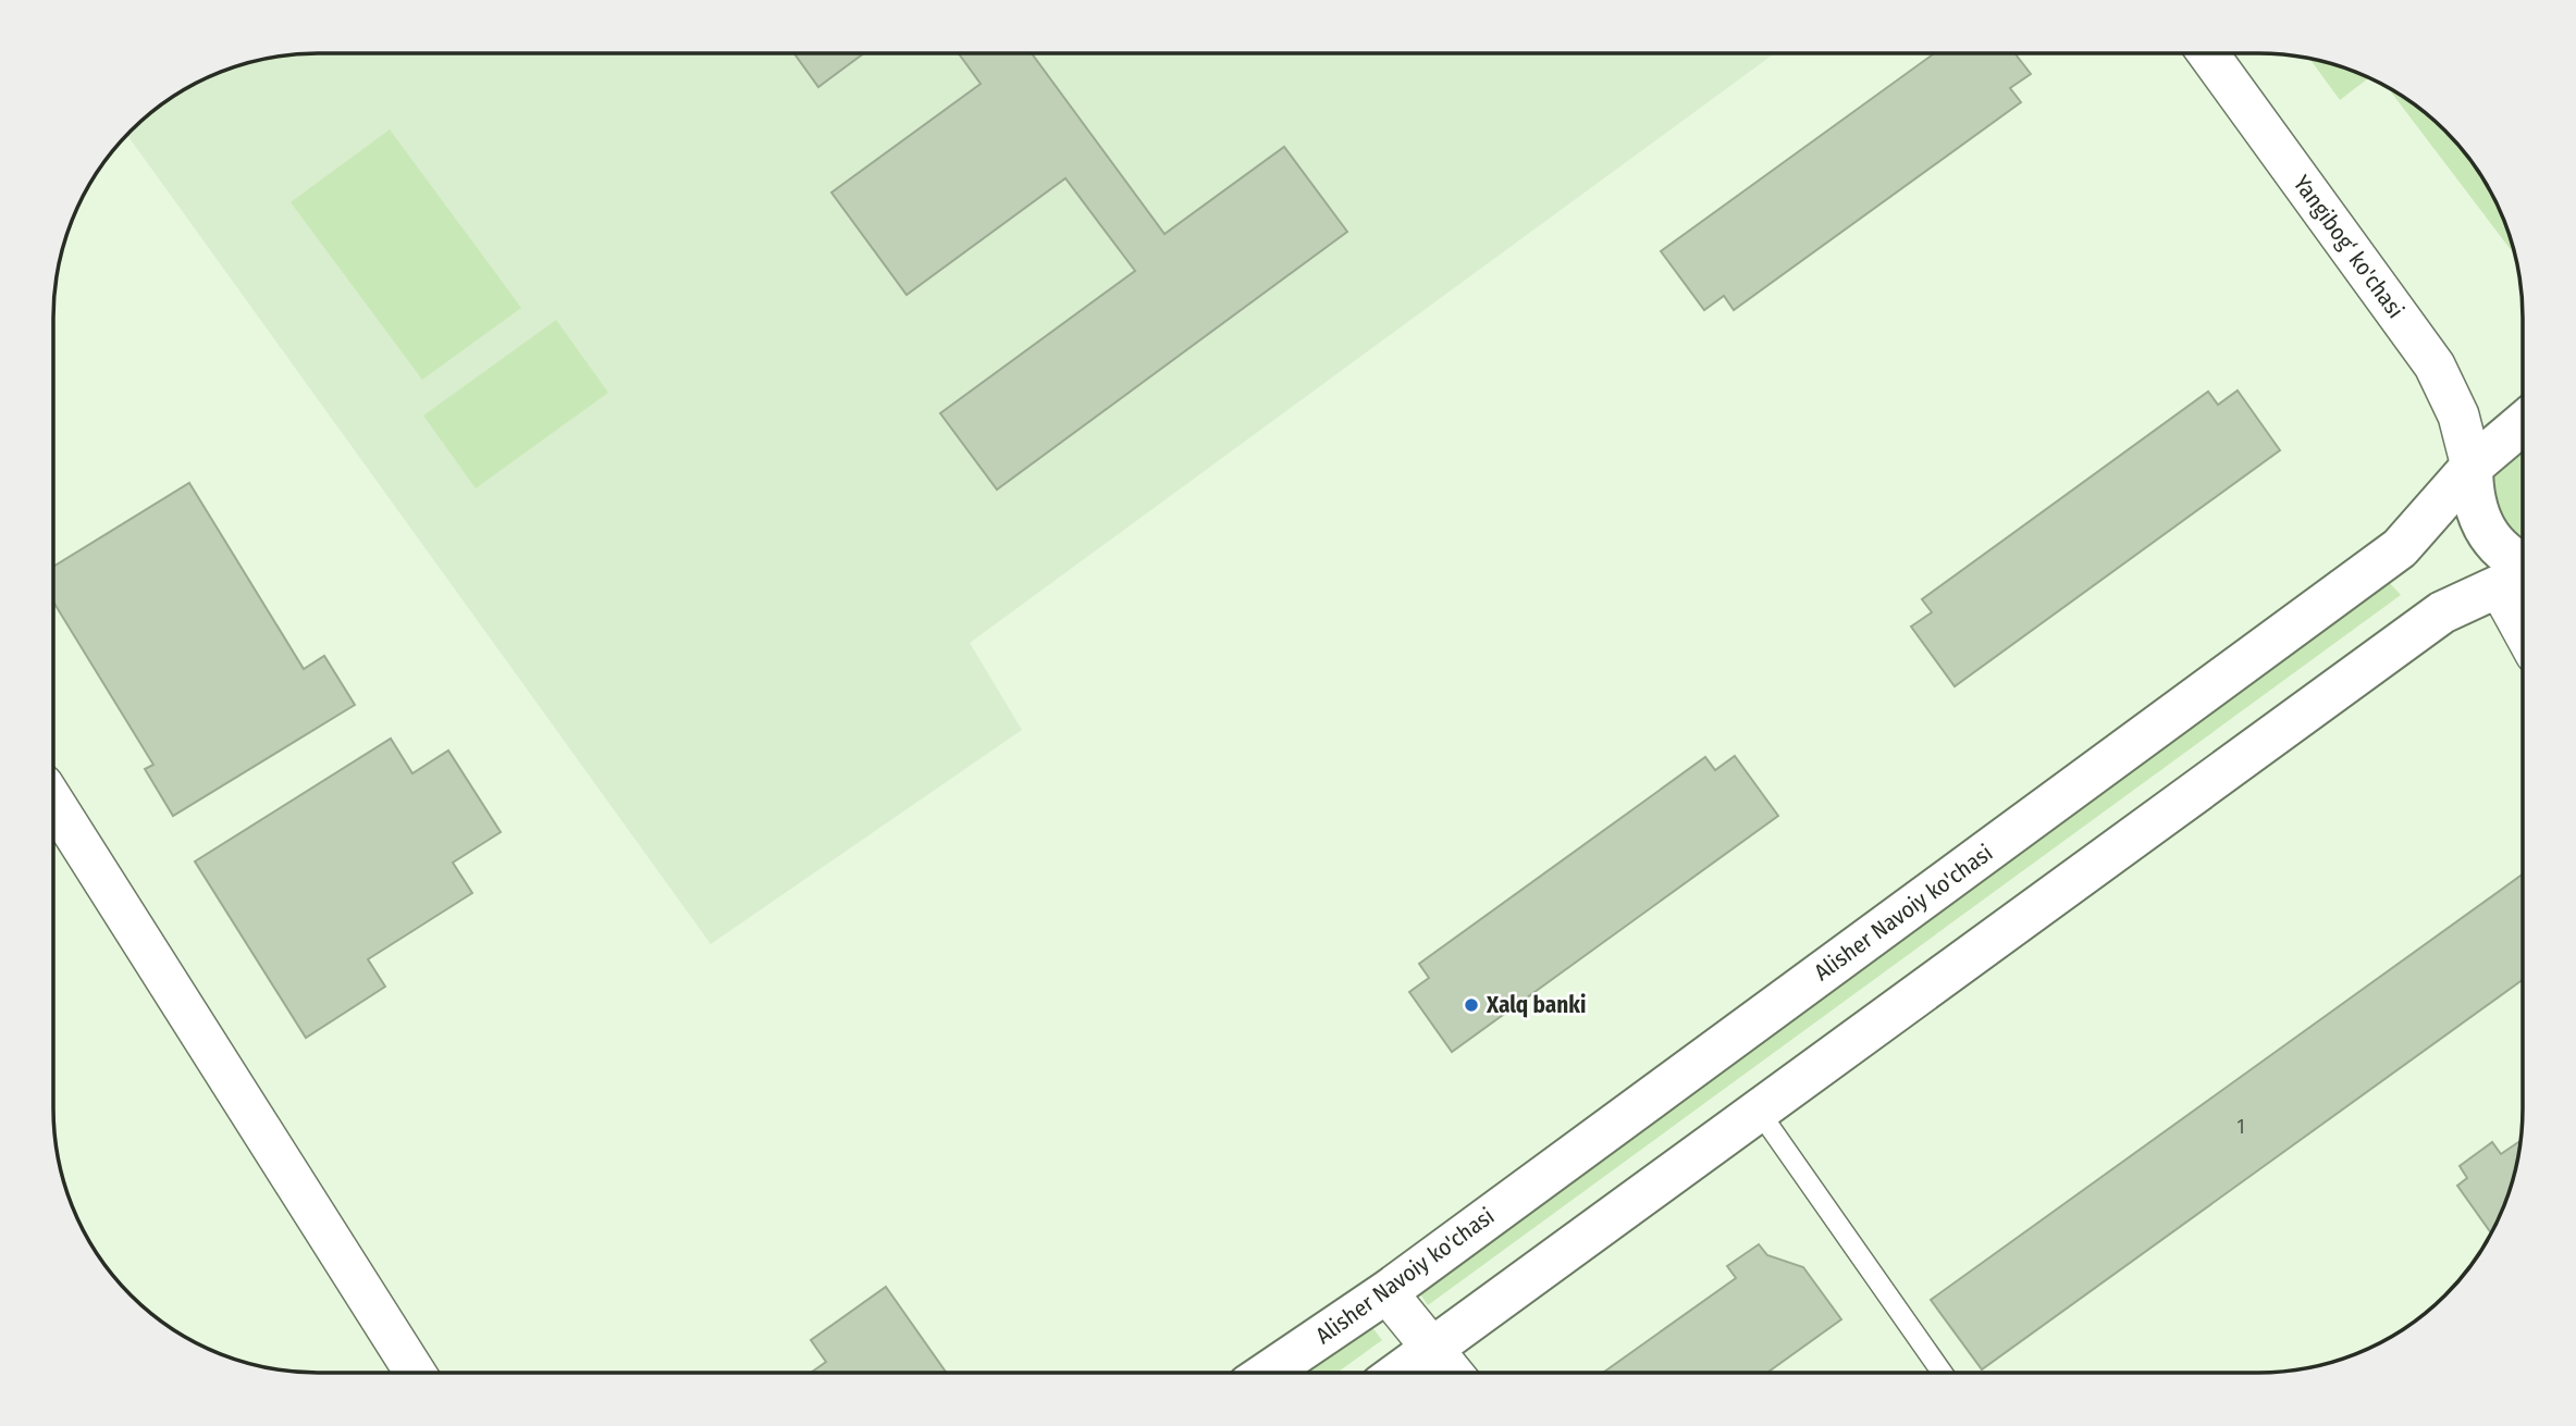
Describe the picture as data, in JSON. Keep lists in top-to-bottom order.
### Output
{
  "streets": {
    "street": ["Yangibog‘ ko'chasi", "Alisher Navoiy ko'chasi"]
  },
  "crossings": [
    ["Yangibog‘ ko'chasi", "Alisher Navoiy ko'chasi"]
  ],
  "places": ["Xalq banki"],
  "house_numbers": ["1"]
}
